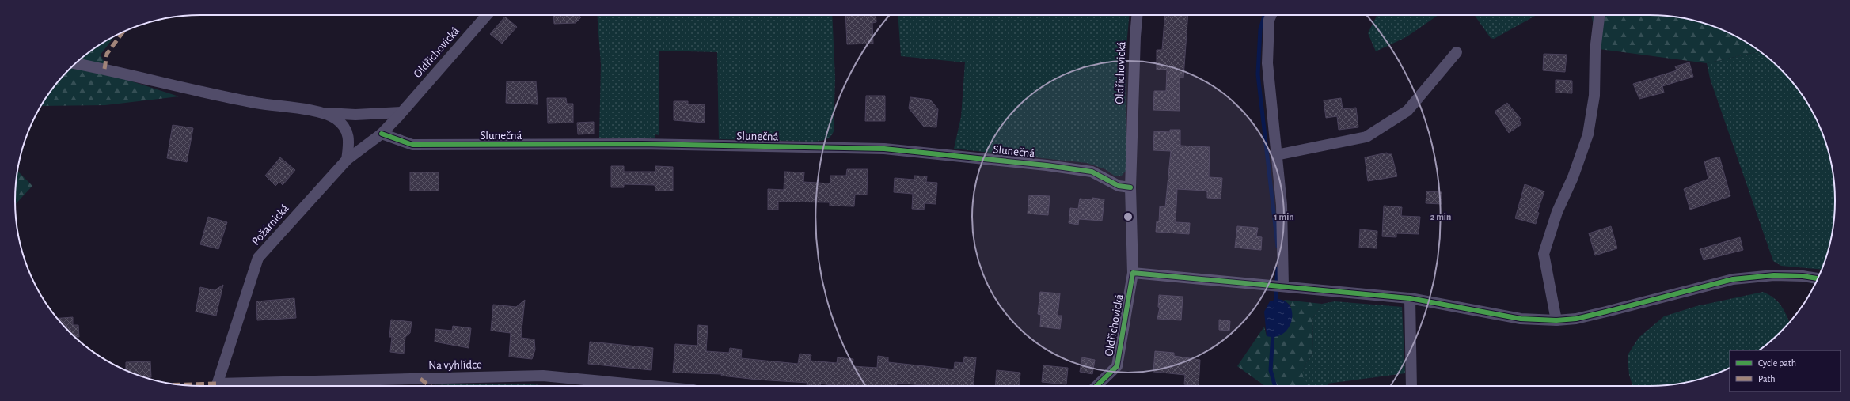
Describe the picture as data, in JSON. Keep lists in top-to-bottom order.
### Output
{
  "streets": {
    "street": [
      "Oldřichovická",
      "Slunečná",
      "Požárnická",
      "Na vyhlídce"
    ]
  },
  "crossings": [
    ["Oldřichovická", "Slunečná"],
    ["Oldřichovická", "Požárnická"],
    ["Slunečná", "Požárnická"]
  ],
  "legend": ["Cycle path", "Path"],
  "rings": ["1 min", "2 min"]
}
